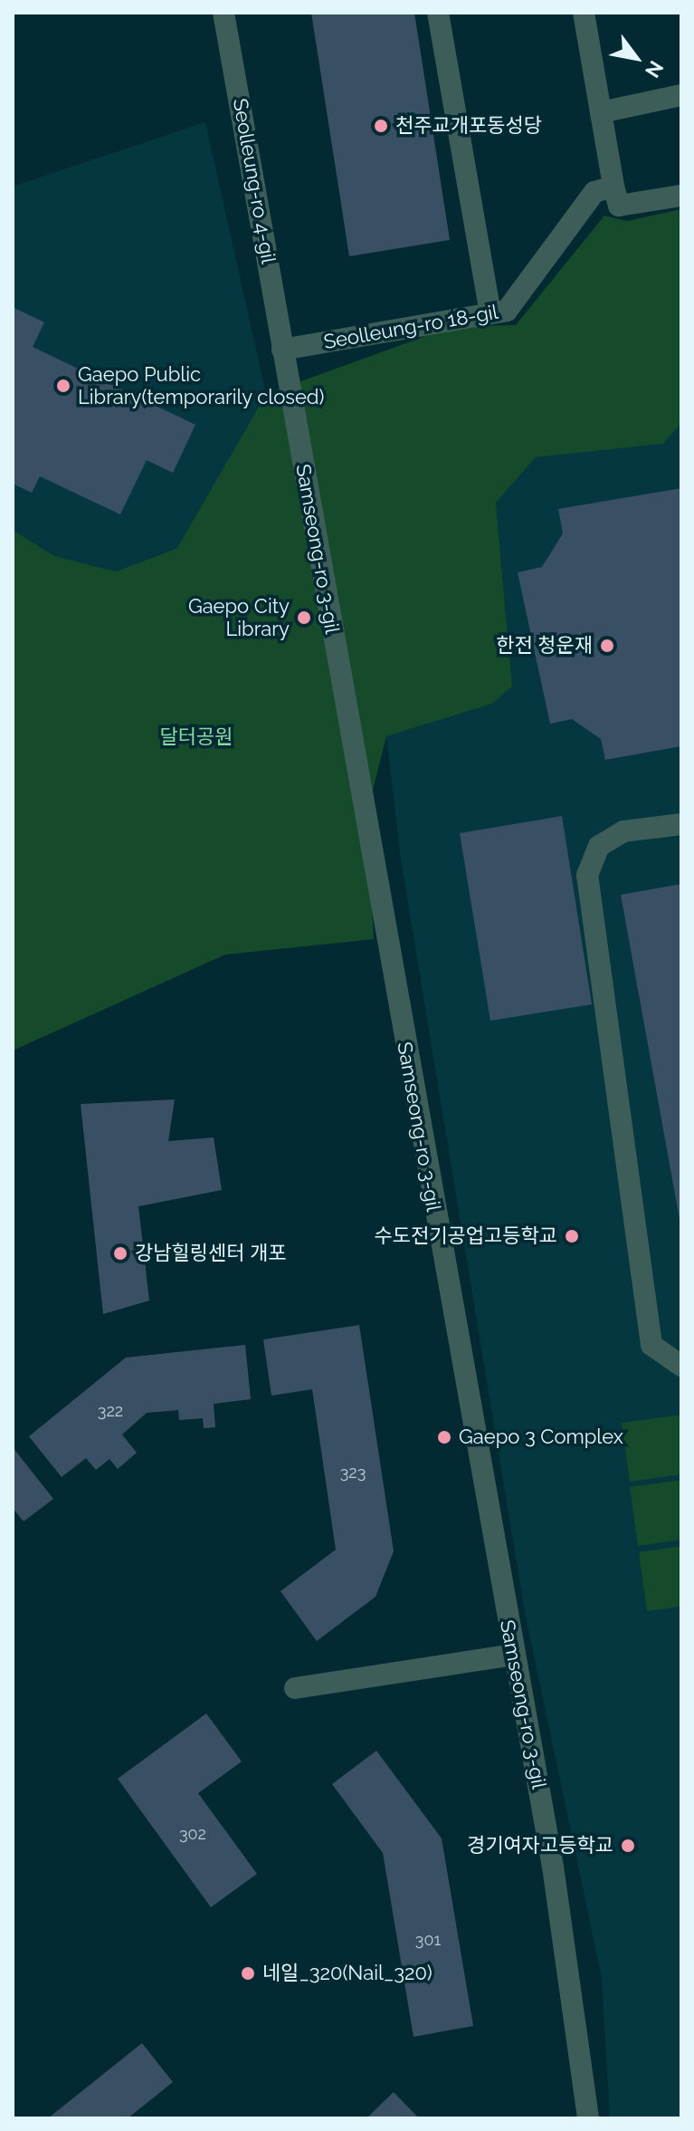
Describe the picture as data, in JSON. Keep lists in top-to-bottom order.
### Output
{
  "streets": {
    "street": ["Seolleung-ro 4-gil", "Seolleung-ro 18-gil", "Samseong-ro 3-gil"]
  },
  "crossings": [
    ["Seolleung-ro 4-gil", "Seolleung-ro 18-gil"],
    ["Seolleung-ro 4-gil", "Samseong-ro 3-gil"],
    ["Seolleung-ro 18-gil", "Samseong-ro 3-gil"]
  ],
  "parks": ["달터공원"],
  "places": [
    "천주교개포동성당",
    "Gaepo Public Library(temporarily closed)",
    "Gaepo City Library",
    "한전 청운재",
    "수도전기공업고등학교",
    "강남힐링센터 개포",
    "Gaepo 3 Complex",
    "경기여자고등학교",
    "네일_320(Nail_320)"
  ],
  "house_numbers": [
    "322",
    "323",
    "302",
    "301"
  ],
  "north": "bottom right"
}
